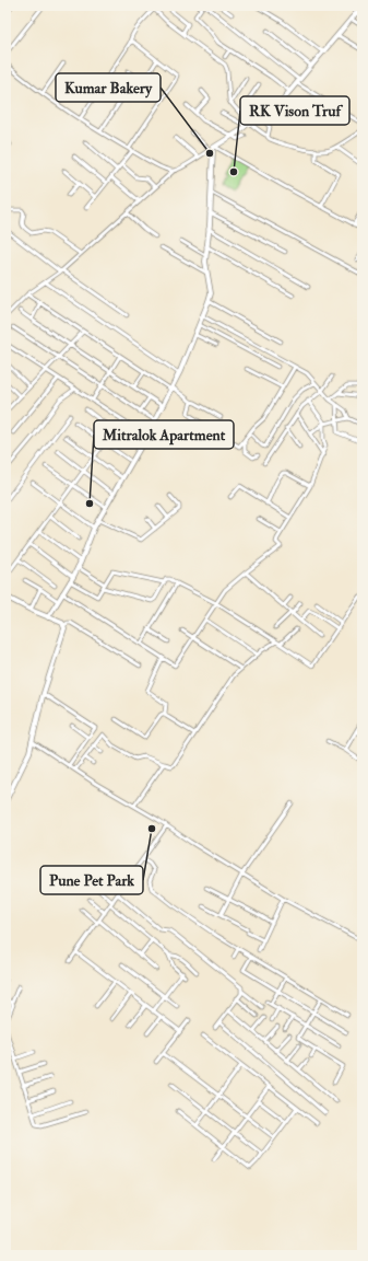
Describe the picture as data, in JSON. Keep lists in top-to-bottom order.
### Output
{
  "places": [
    "Kumar Bakery",
    "RK Vison Truf",
    "Mitralok Apartment",
    "Pune Pet Park"
  ]
}
